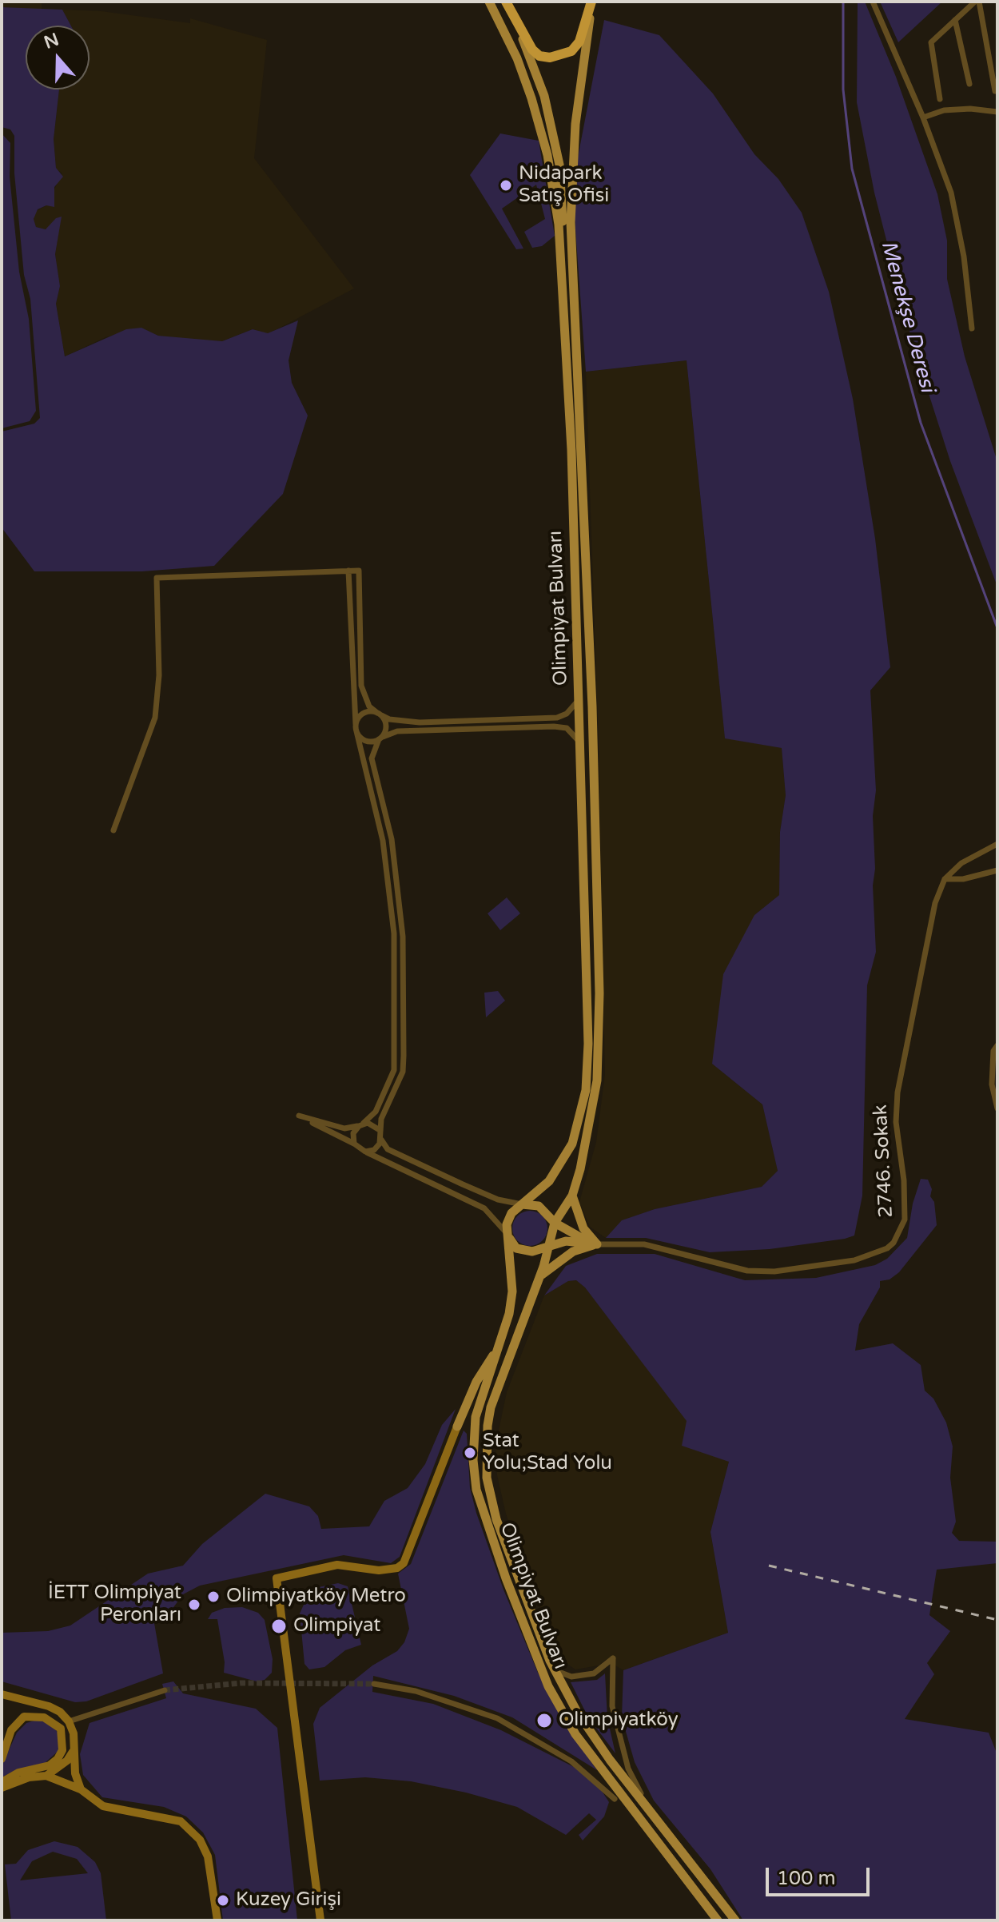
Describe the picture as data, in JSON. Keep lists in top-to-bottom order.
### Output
{
  "streets": {
    "main road": ["Olimpiyat Bulvarı"],
    "street": ["2746. Sokak"]
  },
  "water": ["Menekşe Deresi"],
  "places": [
    "Nidapark Satış Ofisi",
    "Stat Yolu;Stad Yolu",
    "Olimpiyatköy Metro",
    "İETT Olimpiyat Peronları",
    "Olimpiyat",
    "Olimpiyatköy",
    "Kuzey Girişi"
  ],
  "scale_bar": "100 m",
  "north": "top"
}
